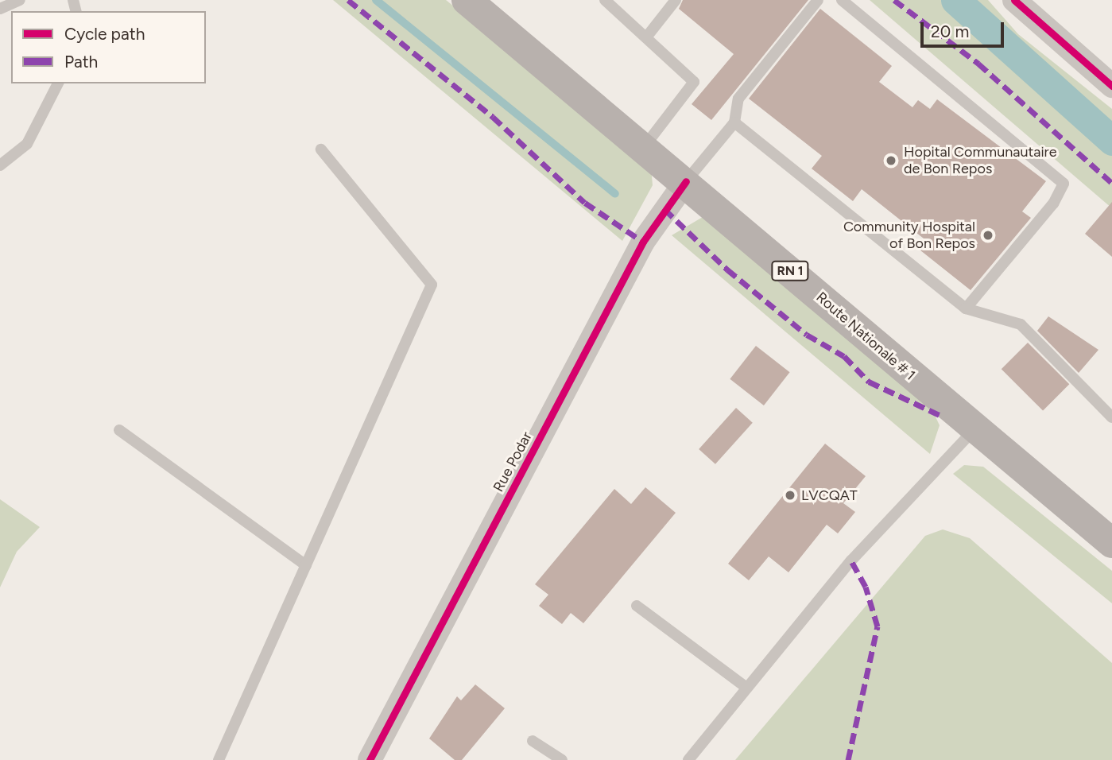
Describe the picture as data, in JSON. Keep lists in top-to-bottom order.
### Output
{
  "streets": {
    "main road": ["RN 1", "Route Nationale # 1"],
    "street": ["Rue Podar"]
  },
  "crossings": [
    ["Route Nationale # 1", "Rue Podar"]
  ],
  "places": ["Hopital Communautaire de Bon Repos", "Community Hospital of Bon Repos", "LVCQAT"],
  "legend": ["Cycle path", "Path"],
  "scale_bar": "20 m"
}
